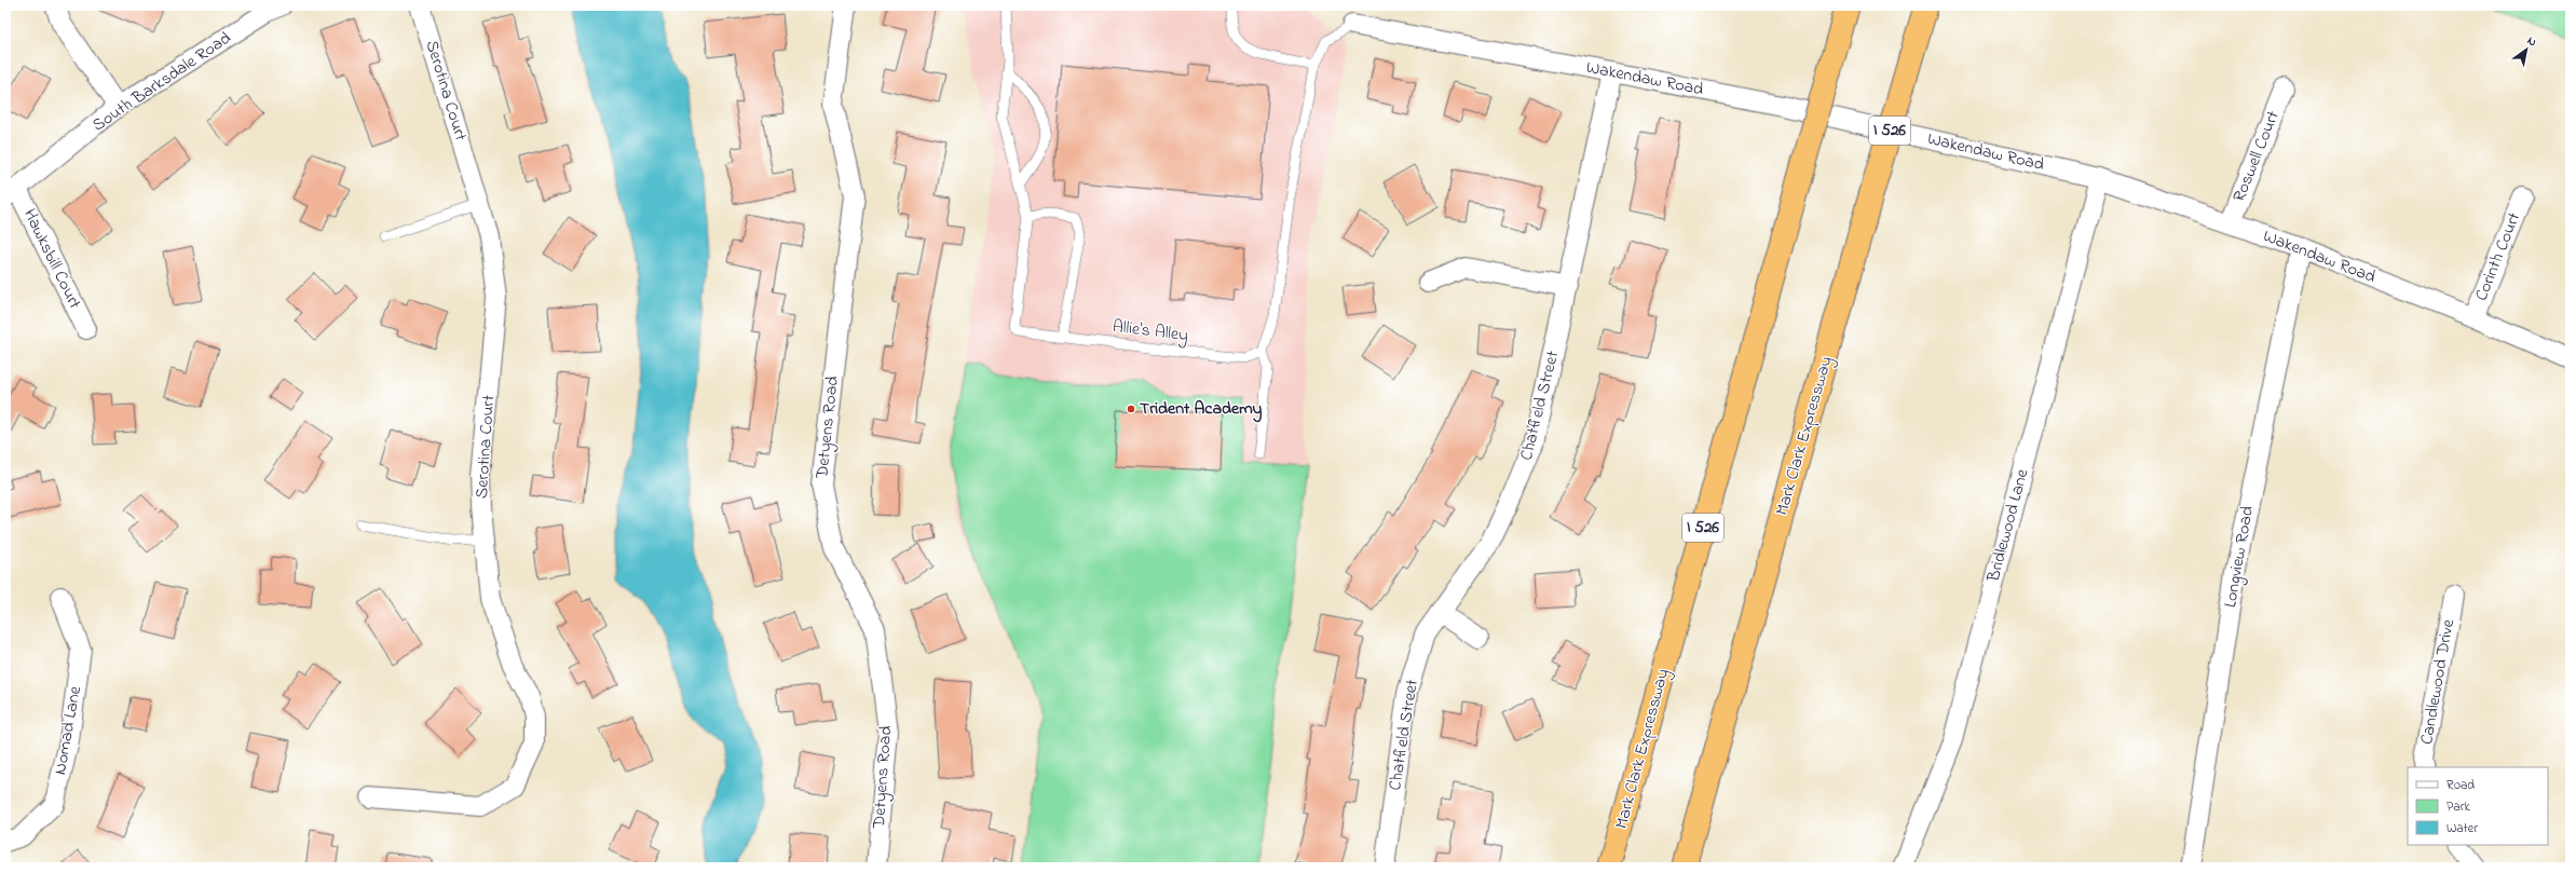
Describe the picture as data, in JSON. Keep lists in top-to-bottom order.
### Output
{
  "streets": {
    "highway": ["I 526", "Mark Clark Expressway"],
    "street": [
      "Wakendaw Road",
      "South Barksdale Road",
      "Serotina Court",
      "Roswell Court",
      "Corinth Court",
      "Hawksbill Court",
      "Chatfield Street",
      "Detyens Road",
      "Bridlewood Lane",
      "Longview Road",
      "Candlewood Drive",
      "Nomad Lane"
    ],
    "lane": ["Allie's Alley"]
  },
  "crossings": [
    ["Wakendaw Road", "Roswell Court"],
    ["Wakendaw Road", "Corinth Court"],
    ["Wakendaw Road", "Chatfield Street"],
    ["Wakendaw Road", "Bridlewood Lane"],
    ["Wakendaw Road", "Longview Road"],
    ["South Barksdale Road", "Hawksbill Court"]
  ],
  "places": ["Trident Academy"],
  "legend": ["Road", "Park", "Water"],
  "north": "top right"
}
